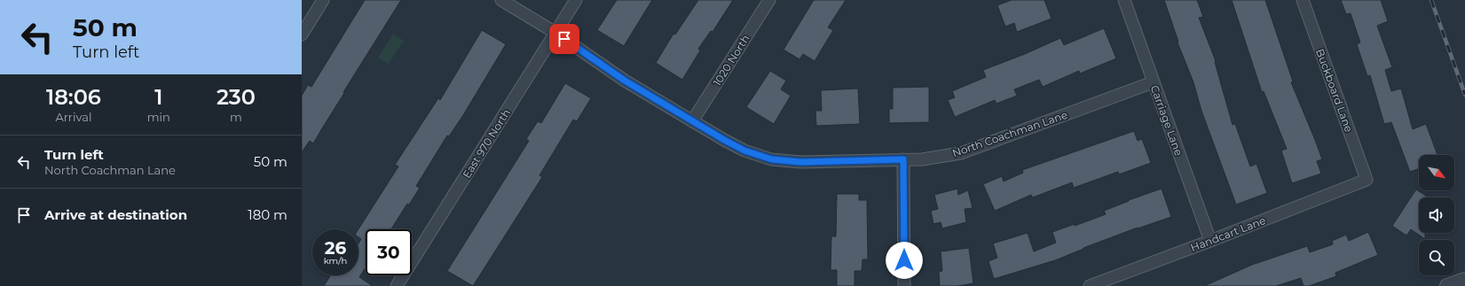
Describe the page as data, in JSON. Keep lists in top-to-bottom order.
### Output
{
  "streets": {
    "street": [
      "1020 North",
      "Buckboard Lane",
      "Carriage Lane",
      "North Coachman Lane",
      "East 970 North",
      "Handcart Lane"
    ]
  },
  "crossings": [
    ["1020 North", "North Coachman Lane"],
    ["Buckboard Lane", "Handcart Lane"],
    ["Carriage Lane", "North Coachman Lane"],
    ["Carriage Lane", "Handcart Lane"],
    ["North Coachman Lane", "East 970 North"]
  ],
  "north": "bottom right",
  "page": {
    "turn": ["50 m", "Turn left"],
    "eta": [
      "18:06",
      "Arrival",
      "1",
      "min",
      "230",
      "m"
    ],
    "list": [
      {
        "name": "Turn left",
        "note": "North Coachman Lane",
        "value": "50 m"
      },
      {
        "name": "Arrive at destination",
        "value": "180 m"
      }
    ],
    "speed": "26 km/h",
    "limit": "30"
  }
}
